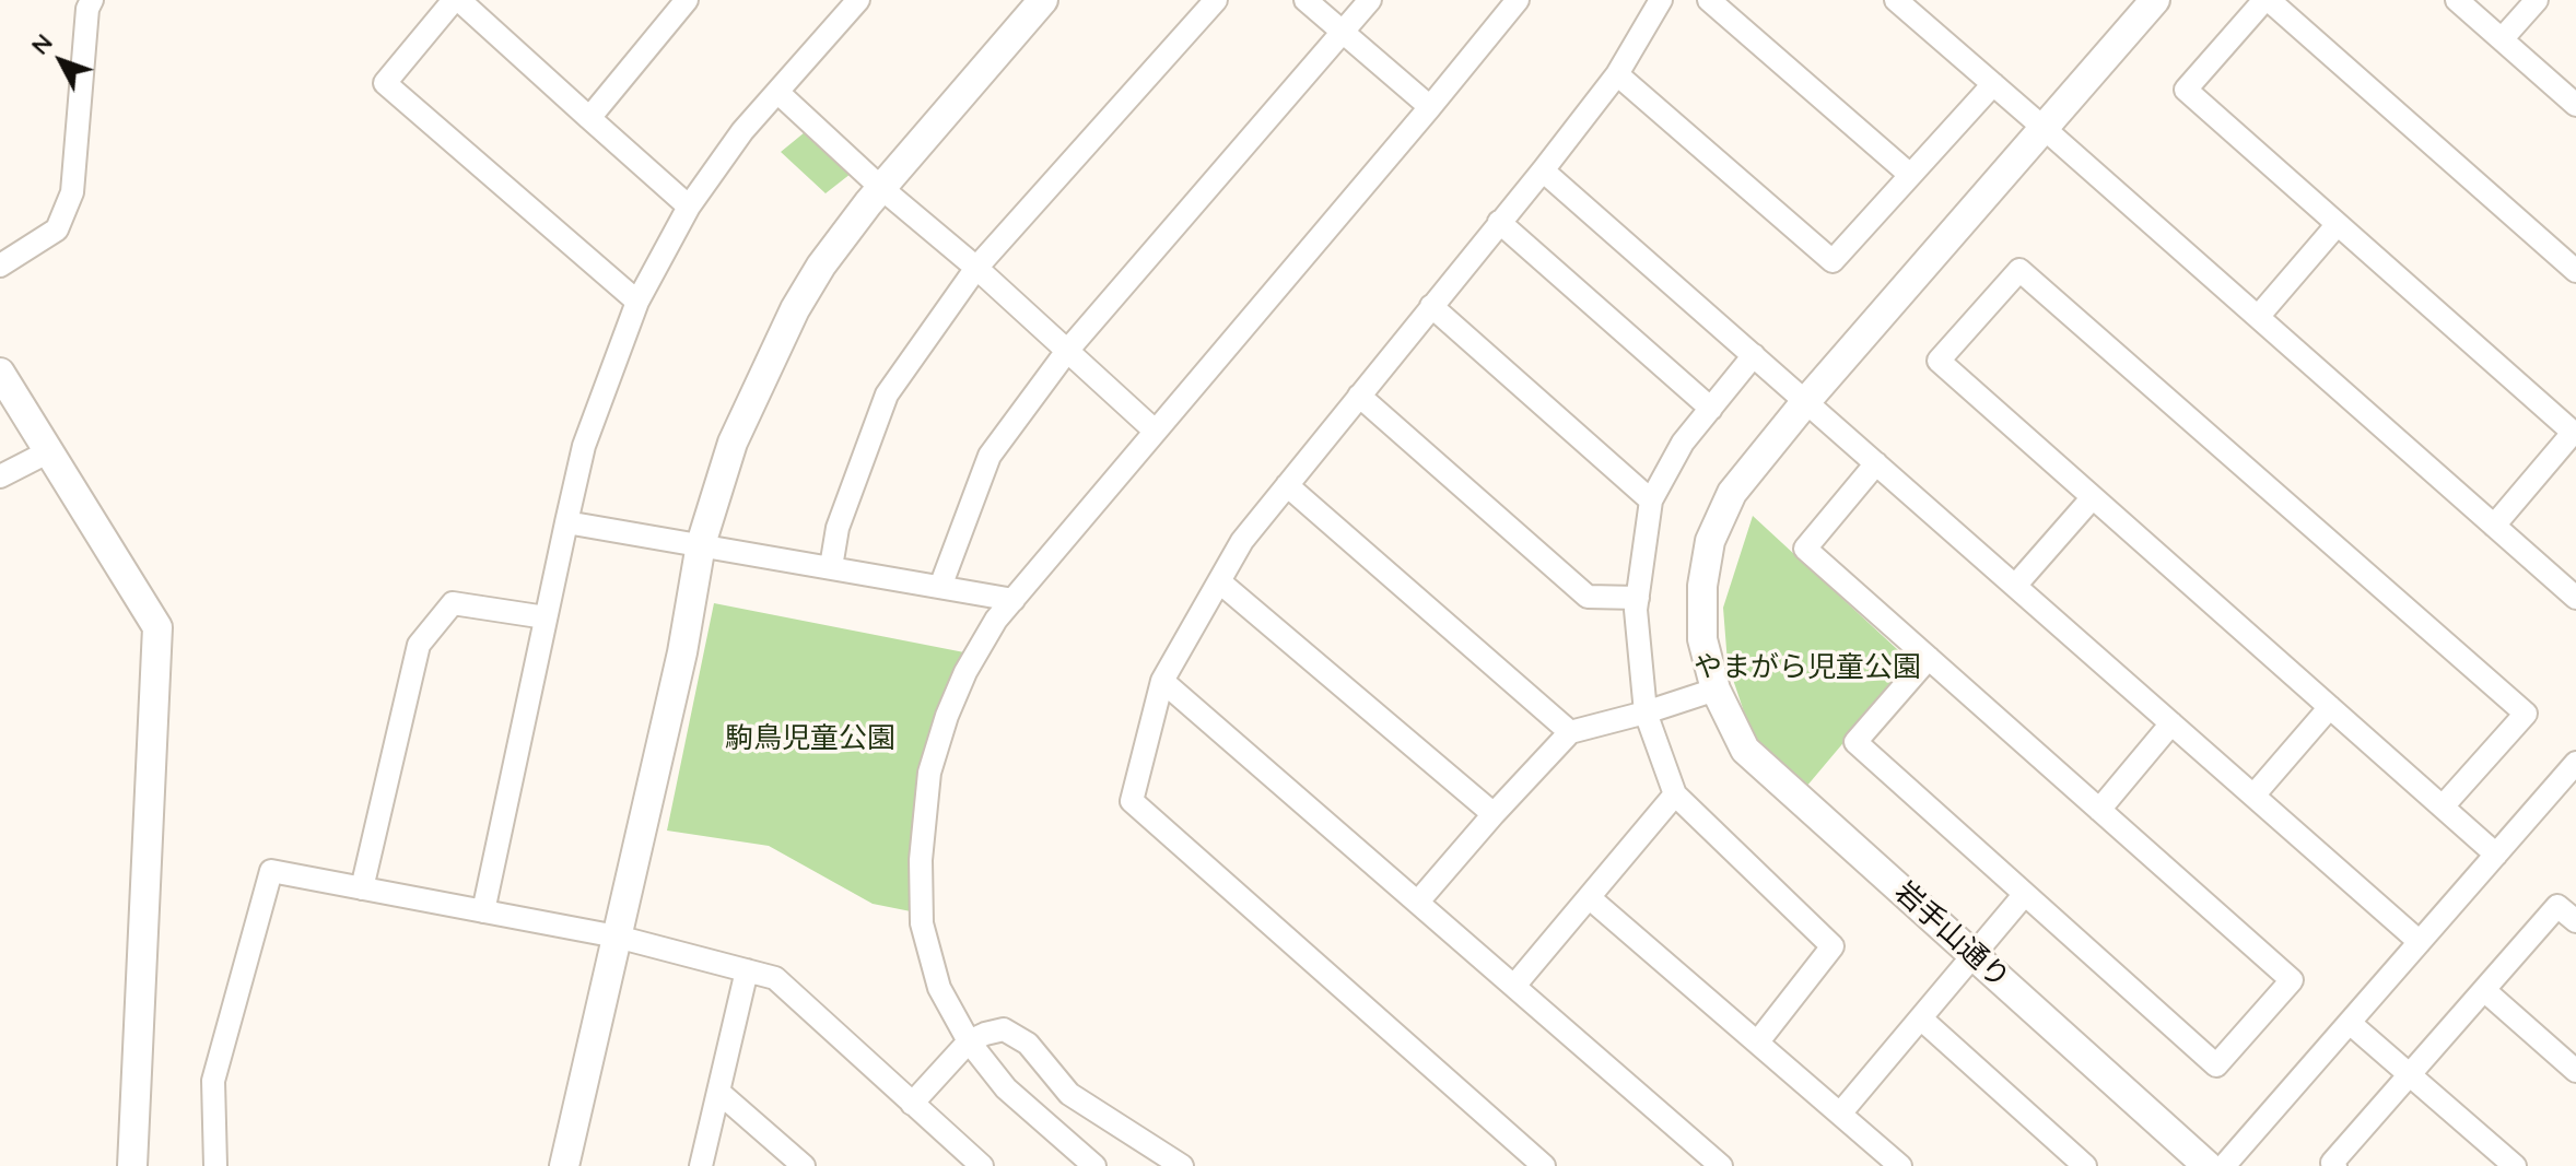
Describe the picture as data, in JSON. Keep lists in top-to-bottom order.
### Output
{
  "streets": {
    "street": ["岩手山通り"]
  },
  "parks": ["やまがら児童公園", "駒鳥児童公園"],
  "north": "top left"
}
